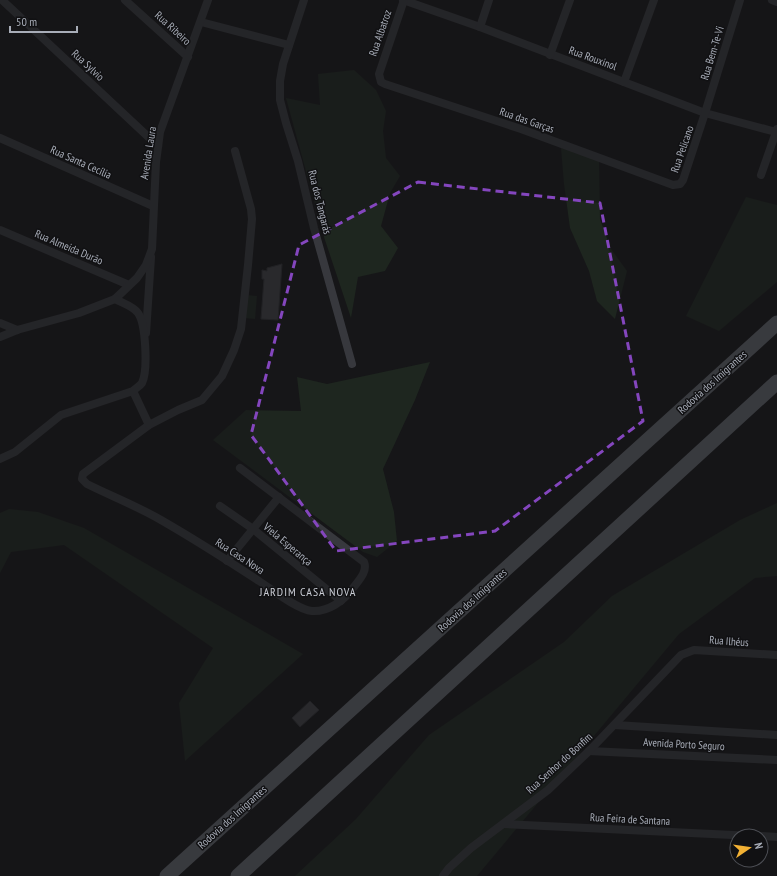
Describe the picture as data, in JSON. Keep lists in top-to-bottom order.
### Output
{
  "streets": {
    "highway": ["Rodovia dos Imigrantes"],
    "street": [
      "Rua Ribeiro",
      "Rua Albatroz",
      "Rua Bem-Te-Vi",
      "Rua Rouxinol",
      "Rua Sylvio",
      "Rua das Garças",
      "Rua Pelicano",
      "Avenida Laura",
      "Rua Santa Cecília",
      "Rua dos Tangarás",
      "Rua Almeida Durão",
      "Viela Esperança",
      "Rua Casa Nova",
      "Rua Ilhéus",
      "Avenida Porto Seguro",
      "Rua Senhor do Bonfim",
      "Rua Feira de Santana"
    ]
  },
  "crossings": [
    ["Rua Ribeiro", "Avenida Laura"],
    ["Rua Albatroz", "Rua Rouxinol"],
    ["Rua Albatroz", "Rua das Garças"],
    ["Rua Bem-Te-Vi", "Rua Rouxinol"],
    ["Rua Bem-Te-Vi", "Rua Pelicano"],
    ["Rua Rouxinol", "Rua Pelicano"],
    ["Rua Sylvio", "Avenida Laura"],
    ["Rua das Garças", "Rua Pelicano"],
    ["Avenida Laura", "Rua Santa Cecília"],
    ["Avenida Laura", "Rua Almeida Durão"],
    ["Viela Esperança", "Rua Casa Nova"],
    ["Rua Ilhéus", "Rua Senhor do Bonfim"],
    ["Avenida Porto Seguro", "Rua Senhor do Bonfim"],
    ["Rua Senhor do Bonfim", "Rua Feira de Santana"]
  ],
  "districts": ["JARDIM CASA NOVA"],
  "scale_bar": "50 m",
  "north": "right"
}
